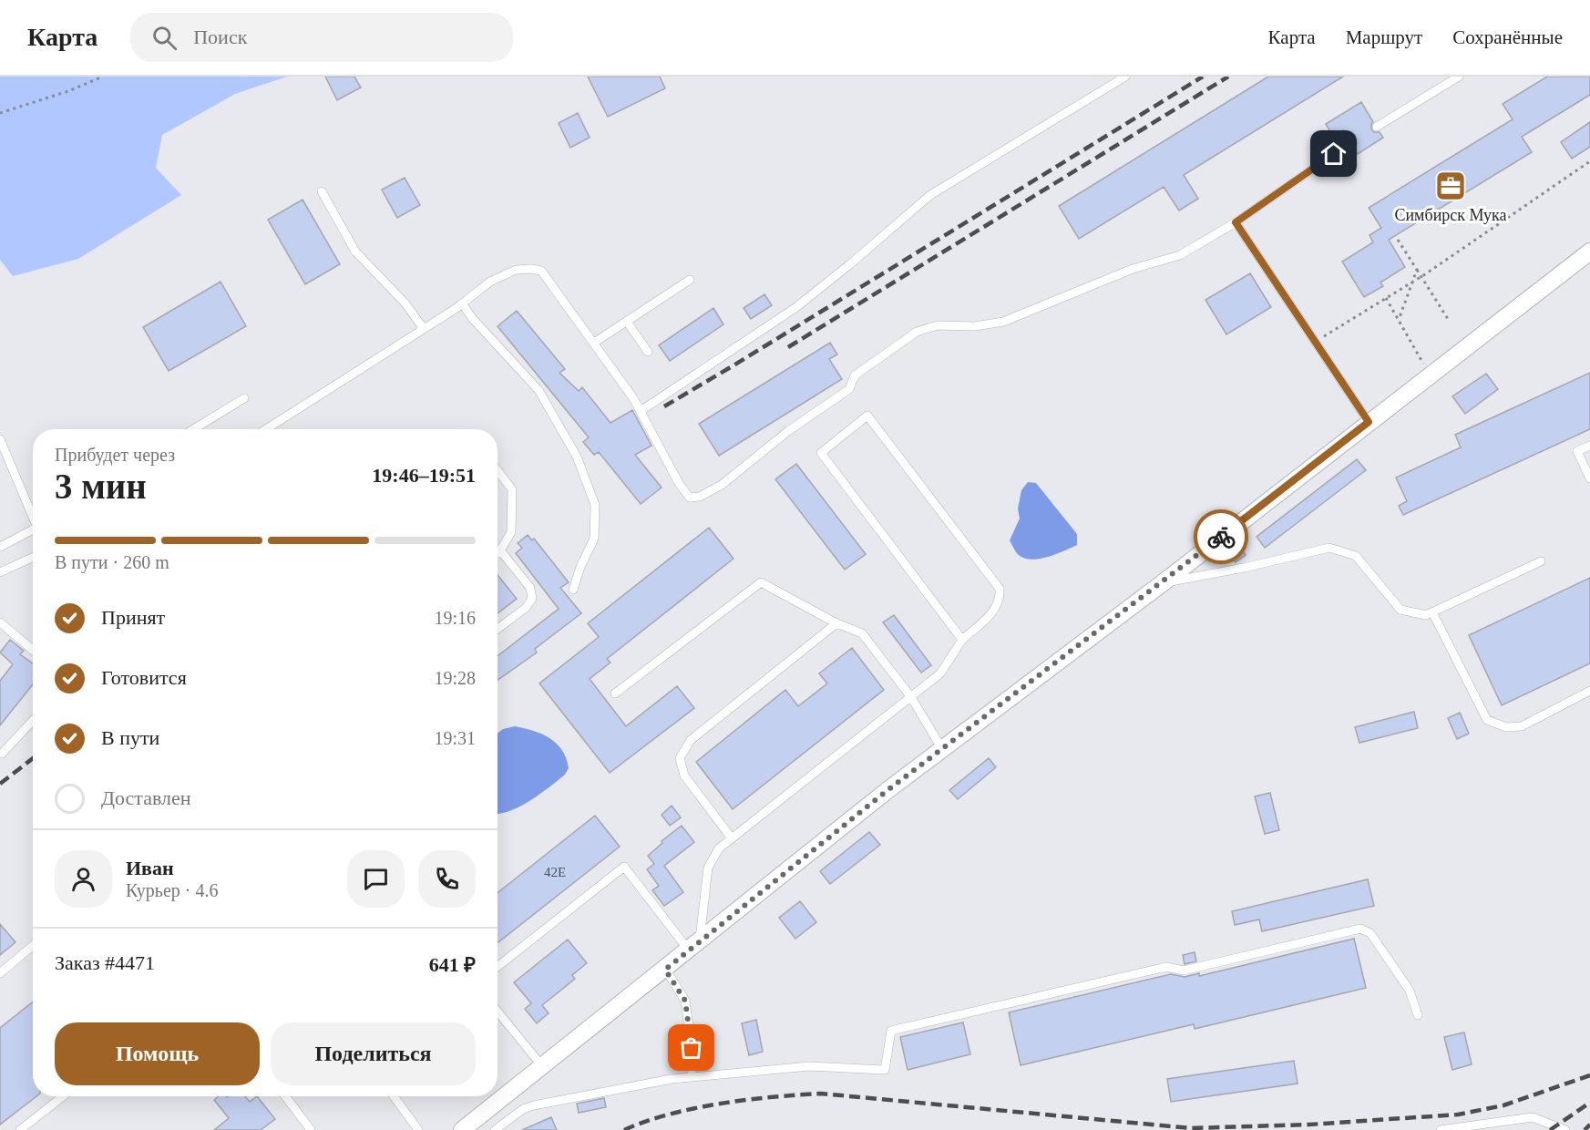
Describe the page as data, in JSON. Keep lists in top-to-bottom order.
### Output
{
  "places": {
    "office": ["Симбирск Мука"]
  },
  "house_numbers": ["42Е"],
  "page": {
    "header": "Карта",
    "search": "Поиск",
    "nav": ["Карта", "Маршрут", "Сохранённые"],
    "heading": ["3 мин", "Прибудет через", "19:46–19:51"],
    "panel": [
      "Иван",
      "Курьер · 4.6",
      "Заказ #4471",
      "641 ₽"
    ],
    "bar": "В пути · 260 m",
    "list": [
      ["Принят", "19:16"],
      ["Готовится", "19:28"],
      ["В пути", "19:31"],
      "Доставлен"
    ],
    "buttons": ["Помощь", "Поделиться"]
  }
}
